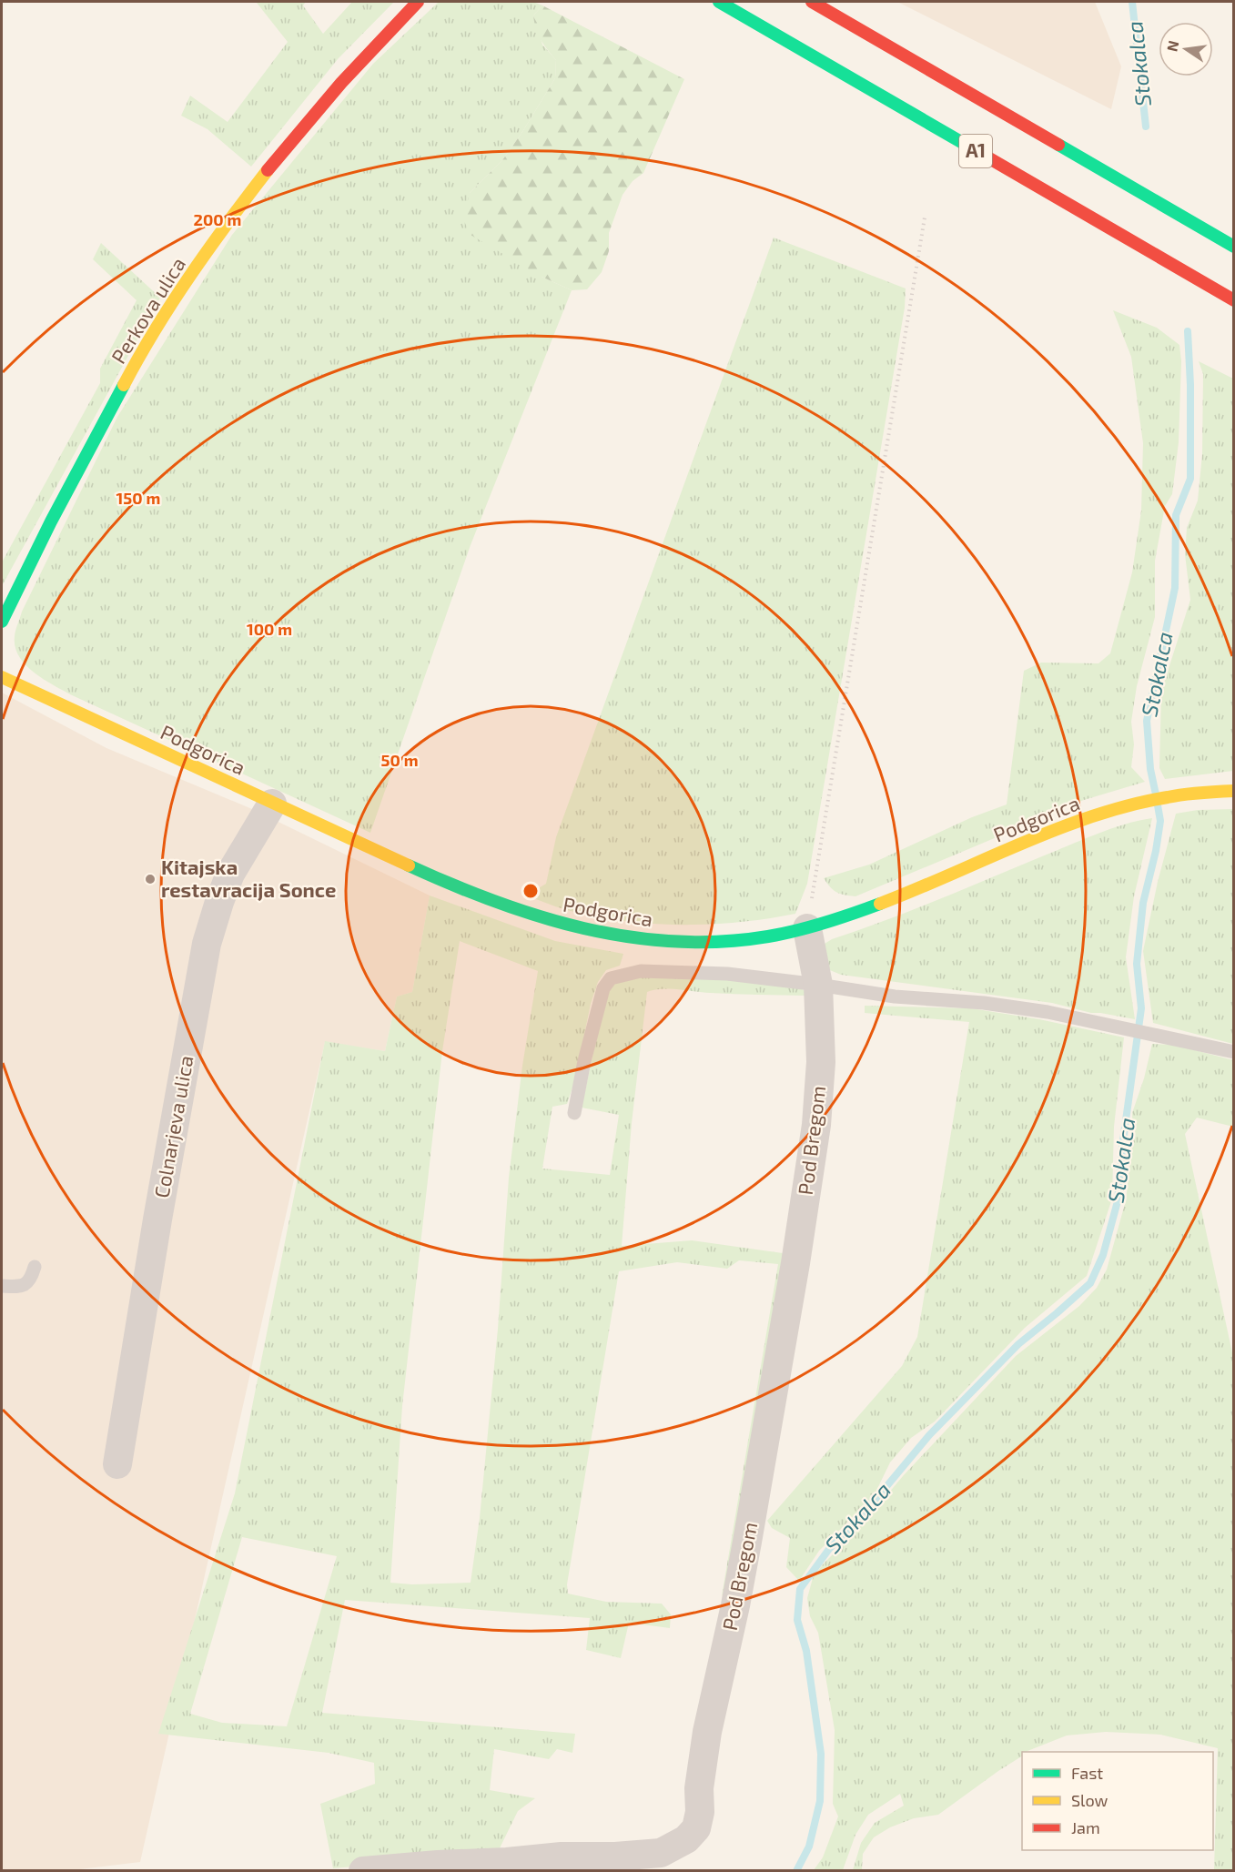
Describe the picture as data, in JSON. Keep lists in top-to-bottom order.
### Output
{
  "streets": {
    "main road": ["A1", "Perkova ulica", "Podgorica"],
    "street": ["Colnarjeva ulica", "Pod Bregom"]
  },
  "crossings": [
    ["Podgorica", "Colnarjeva ulica"],
    ["Podgorica", "Pod Bregom"]
  ],
  "water": ["Stokalca"],
  "places": ["Kitajska restavracija Sonce"],
  "legend": ["Fast", "Slow", "Jam"],
  "north": "left",
  "rings": [
    "200 m",
    "150 m",
    "100 m",
    "50 m"
  ]
}
